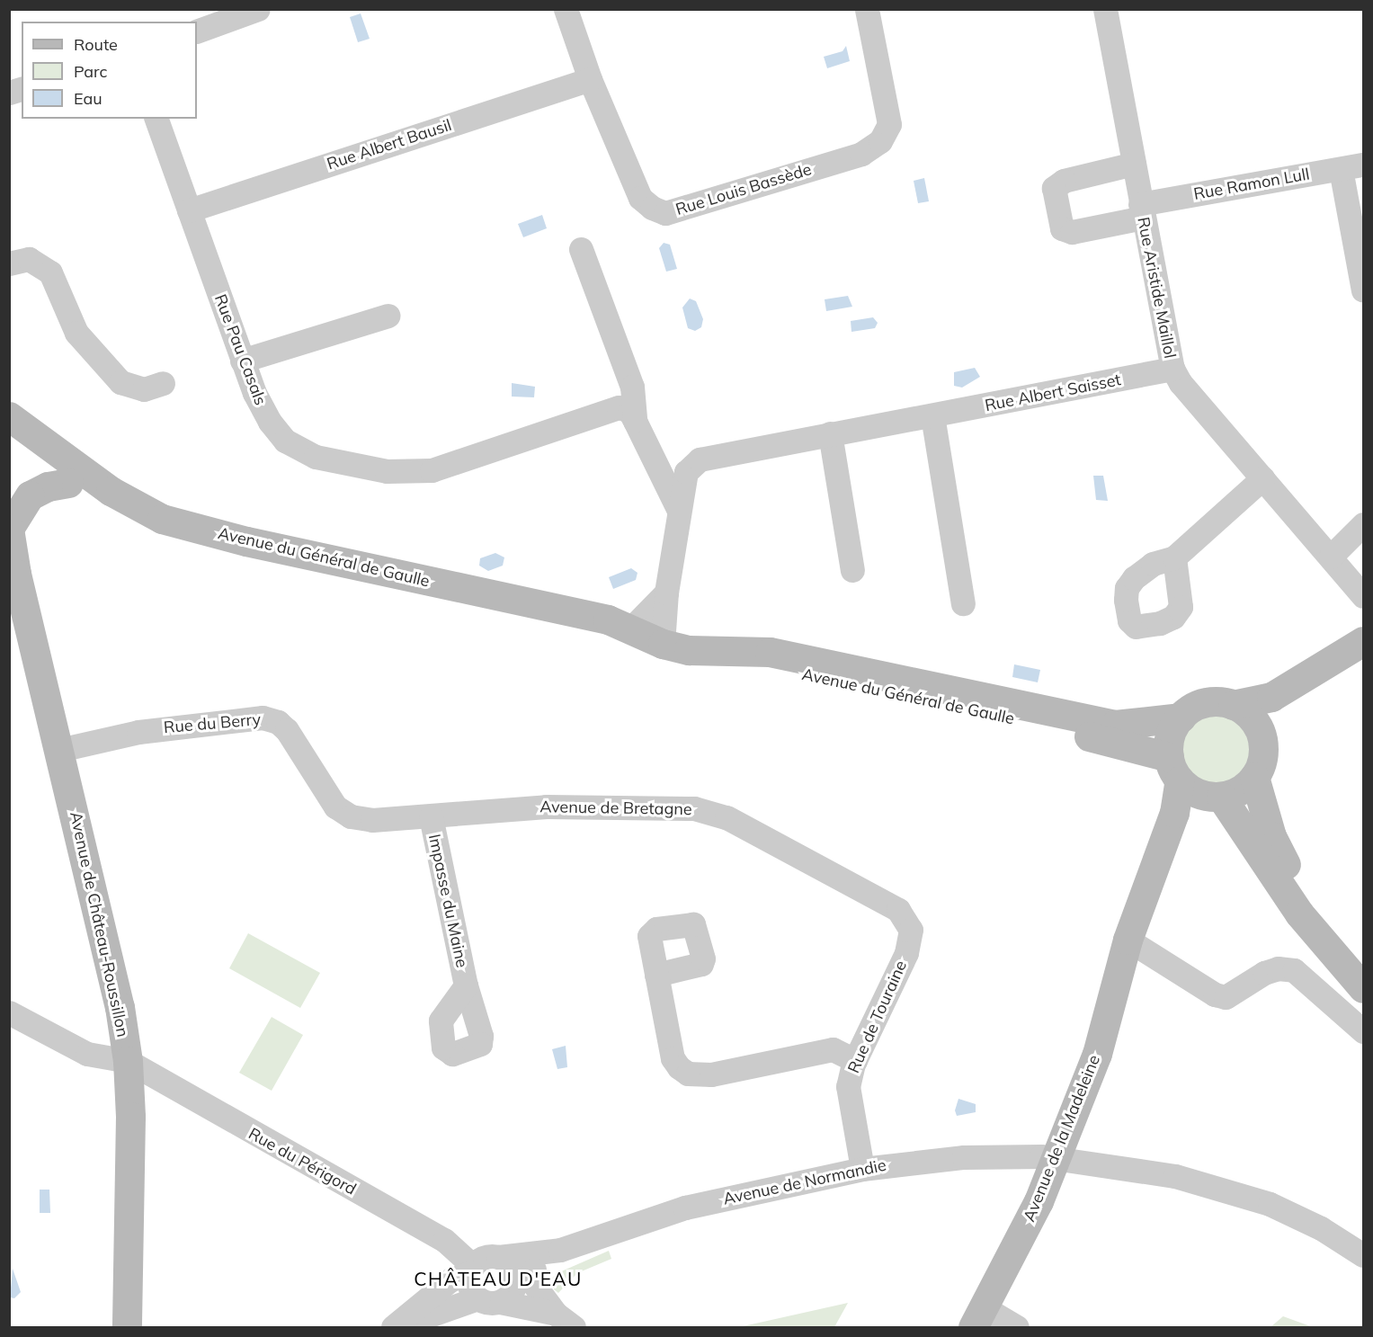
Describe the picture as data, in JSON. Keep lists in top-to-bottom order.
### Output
{
  "streets": {
    "main road": ["Avenue du Général de Gaulle", "Avenue de Château-Roussillon", "Avenue de la Madeleine"],
    "street": [
      "Rue Albert Bausil",
      "Rue Ramon Lull",
      "Rue Louis Bassède",
      "Rue Aristide Maillol",
      "Rue Pau Casals",
      "Rue Albert Saisset",
      "Rue du Berry",
      "Avenue de Bretagne",
      "Impasse du Maine",
      "Rue de Touraine",
      "Rue du Périgord",
      "Avenue de Normandie"
    ]
  },
  "crossings": [
    ["Rue Albert Bausil", "Rue Louis Bassède"],
    ["Rue Albert Bausil", "Rue Pau Casals"],
    ["Rue Ramon Lull", "Rue Aristide Maillol"],
    ["Rue Aristide Maillol", "Rue Albert Saisset"],
    ["Rue Albert Saisset", "Avenue du Général de Gaulle"],
    ["Avenue du Général de Gaulle", "Avenue de Château-Roussillon"],
    ["Avenue du Général de Gaulle", "Avenue de la Madeleine"],
    ["Rue du Berry", "Avenue de Bretagne"],
    ["Rue du Berry", "Avenue de Château-Roussillon"],
    ["Avenue de Bretagne", "Impasse du Maine"],
    ["Avenue de Bretagne", "Rue de Touraine"],
    ["Avenue de Château-Roussillon", "Rue du Périgord"],
    ["Rue de Touraine", "Avenue de Normandie"],
    ["Avenue de la Madeleine", "Avenue de Normandie"],
    ["Rue du Périgord", "Avenue de Normandie"]
  ],
  "districts": ["CHÂTEAU D'EAU"],
  "legend": ["Route", "Parc", "Eau"]
}
